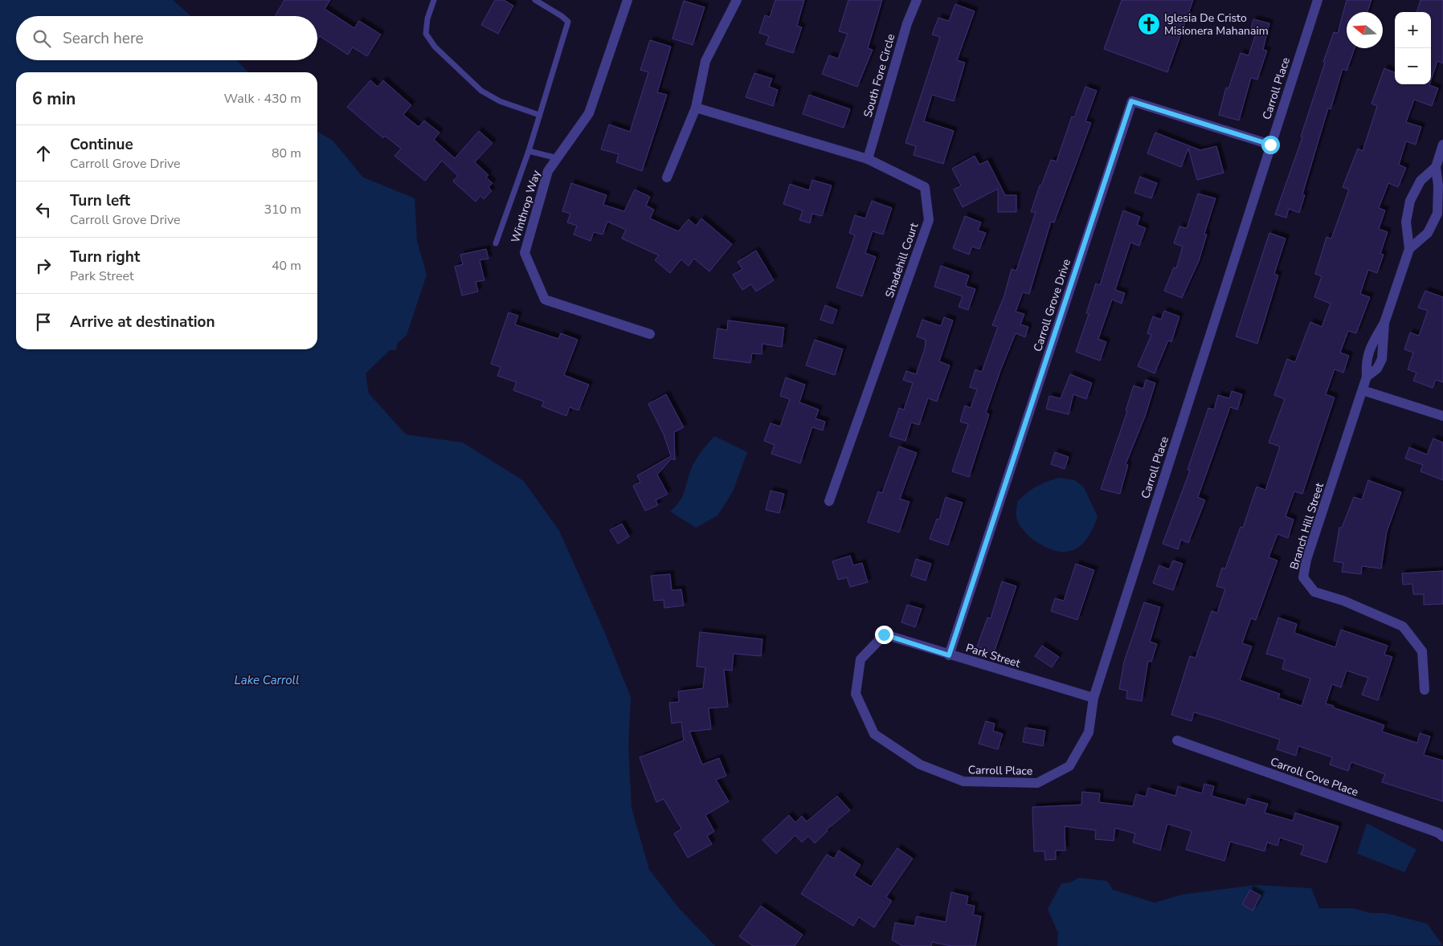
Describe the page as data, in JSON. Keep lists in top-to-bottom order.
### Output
{
  "streets": {
    "street": [
      "South Fore Circle",
      "Carroll Place",
      "Winthrop Way",
      "Shadehill Court",
      "Carroll Grove Drive",
      "Branch Hill Street",
      "Park Street",
      "Carroll Cove Place"
    ]
  },
  "crossings": [
    ["South Fore Circle", "Shadehill Court"],
    ["Carroll Place", "Carroll Grove Drive"],
    ["Carroll Place", "Park Street"],
    ["Carroll Grove Drive", "Park Street"]
  ],
  "water": ["Lake Carroll"],
  "places": {
    "church": ["Iglesia De Cristo Misionera Mahanaim"]
  },
  "north": "left",
  "page": {
    "map_buttons": ["+", "−"],
    "search": "Search here",
    "heading": ["6 min", "Walk · 430 m"],
    "list": [
      ["Continue", "Carroll Grove Drive", "80 m"],
      ["Turn left", "Carroll Grove Drive", "310 m"],
      ["Turn right", "Park Street", "40 m"],
      "Arrive at destination"
    ]
  }
}
